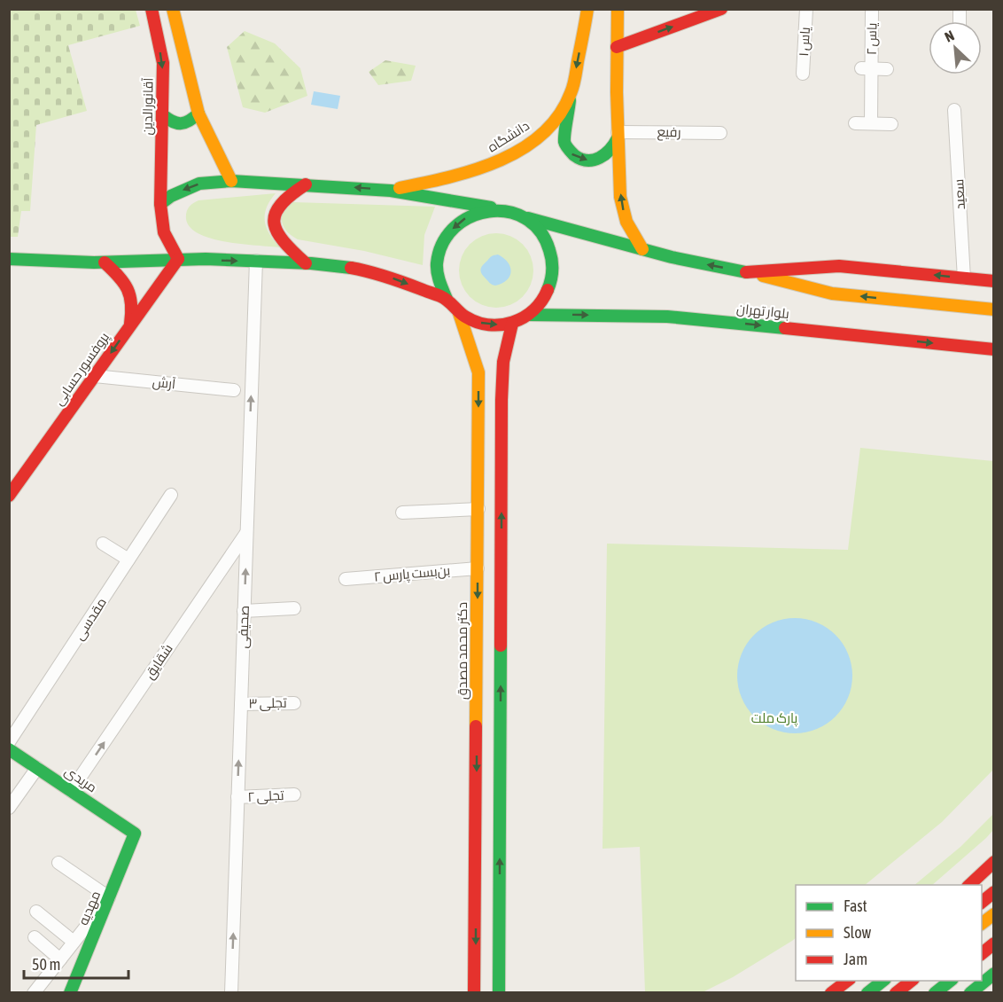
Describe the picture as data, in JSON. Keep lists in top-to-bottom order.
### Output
{
  "streets": {
    "main road": [
      "آقانورالدین",
      "دانشگاه",
      "بلوار تهران",
      "پروفسور حسابی",
      "دکتر محمد مصدق",
      "مریدی",
      "مهدیه"
    ],
    "street": [
      "یاس ۲",
      "یاس ۱",
      "رفیع",
      "سعید",
      "آرش",
      "بن‌بست پارس ۲",
      "مقدسی",
      "صحیفی",
      "شقایق",
      "تجلی ۳",
      "تجلی ۲"
    ]
  },
  "crossings": [
    ["آقانورالدین", "پروفسور حسابی"],
    ["بلوار تهران", "دکتر محمد مصدق"],
    ["پروفسور حسابی", "آرش"],
    ["بن‌بست پارس ۲", "دکتر محمد مصدق"],
    ["صحیفی", "شقایق"],
    ["صحیفی", "تجلی ۳"],
    ["صحیفی", "تجلی ۲"],
    ["شقایق", "مریدی"],
    ["مریدی", "مهدیه"]
  ],
  "one_way": ["صحیفی", "شقایق"],
  "parks": ["پارک ملت"],
  "legend": ["Fast", "Slow", "Jam"],
  "scale_bar": "50 m",
  "north": "top left"
}
